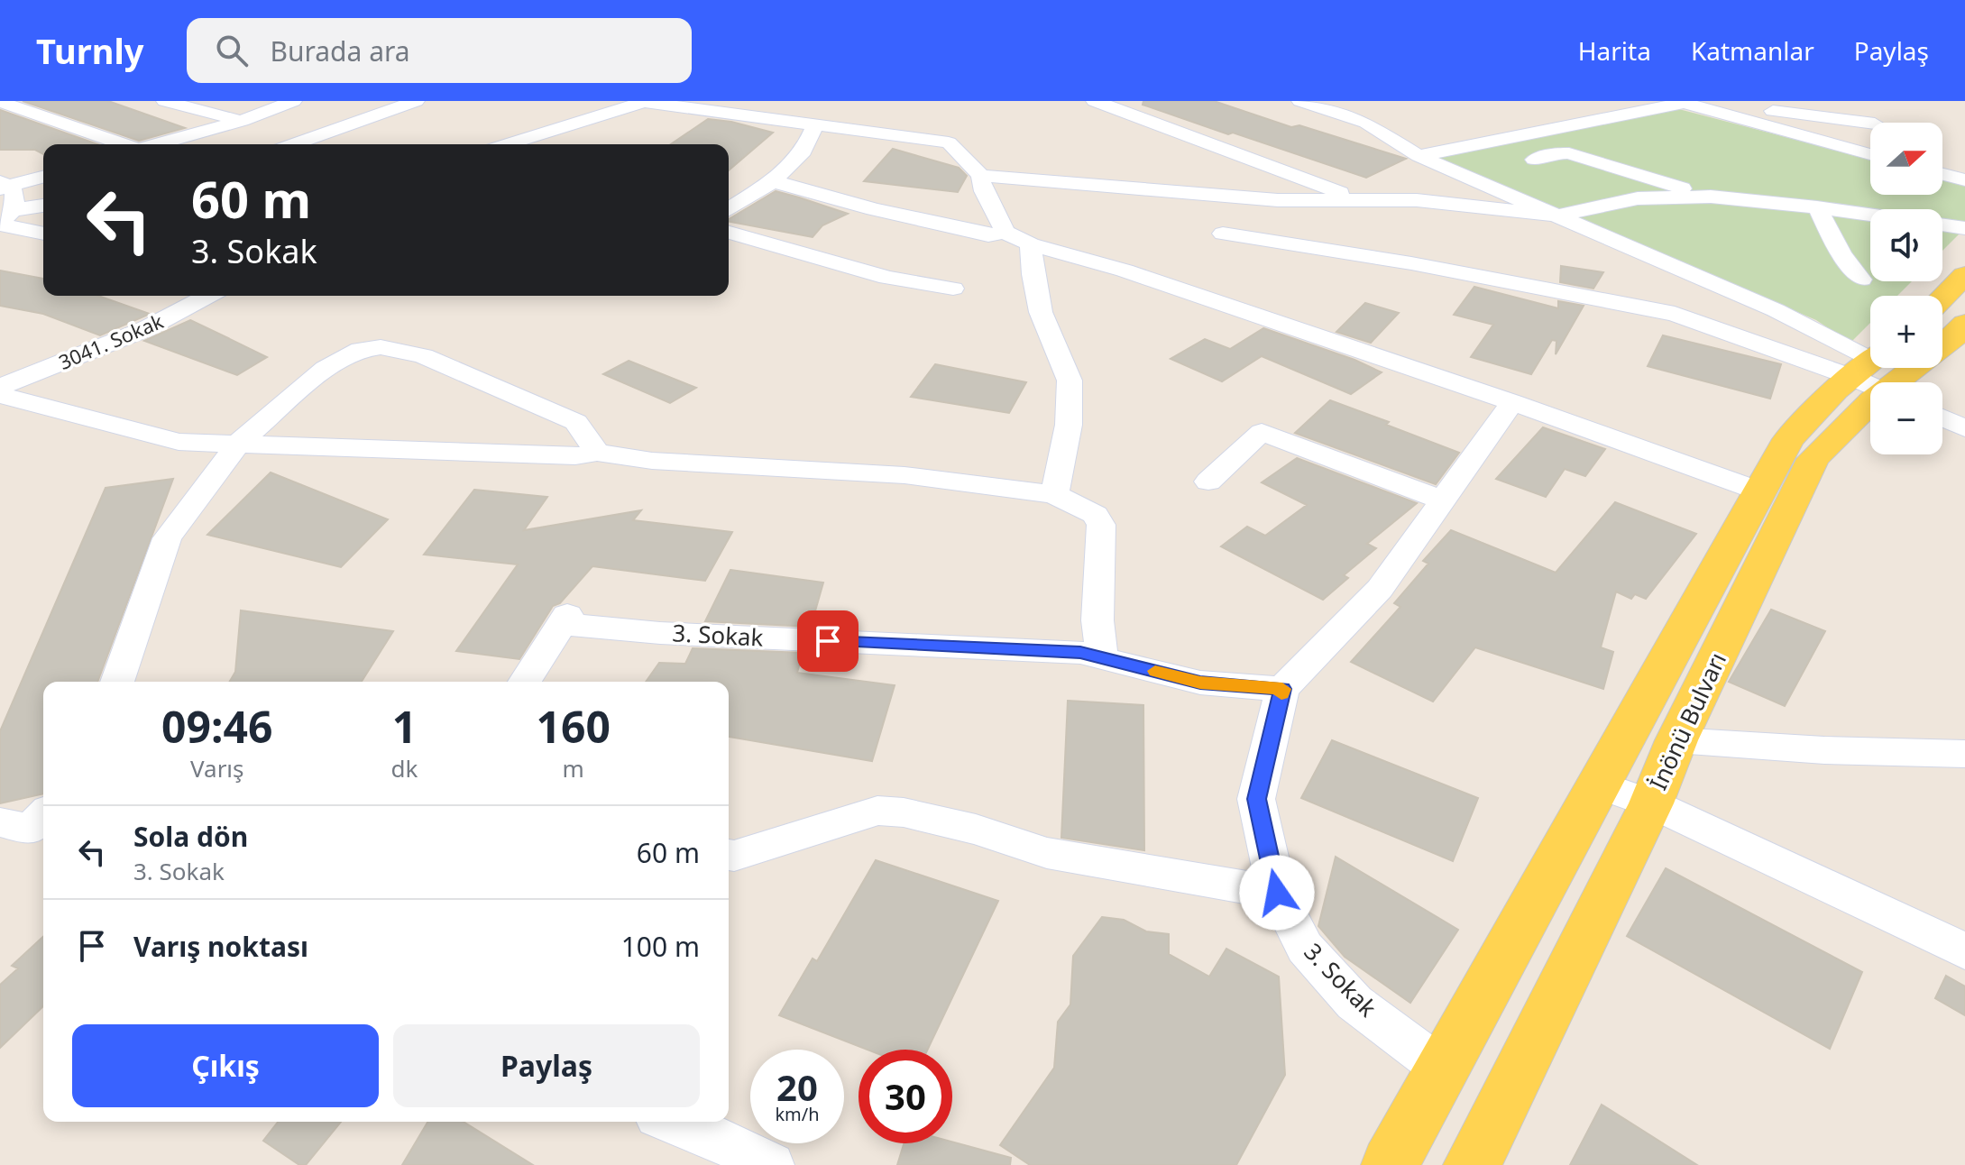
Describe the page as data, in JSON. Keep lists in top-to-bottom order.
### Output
{
  "streets": {
    "main road": ["İnönü Bulvarı"],
    "street": ["3041. Sokak", "3. Sokak"]
  },
  "crossings": [
    ["3. Sokak", "İnönü Bulvarı"]
  ],
  "north": "right",
  "page": {
    "header": "Turnly",
    "search": "Burada ara",
    "nav": ["Harita", "Katmanlar", "Paylaş"],
    "map_buttons": ["+", "−"],
    "turn": ["60 m", "3. Sokak"],
    "eta": [
      "09:46",
      "Varış",
      "1",
      "dk",
      "160",
      "m"
    ],
    "list": [
      {
        "name": "Sola dön",
        "note": "3. Sokak",
        "value": "60 m"
      },
      {
        "name": "Varış noktası",
        "value": "100 m"
      }
    ],
    "buttons": ["Çıkış", "Paylaş"],
    "speed": "20 km/h",
    "limit": "30"
  }
}
